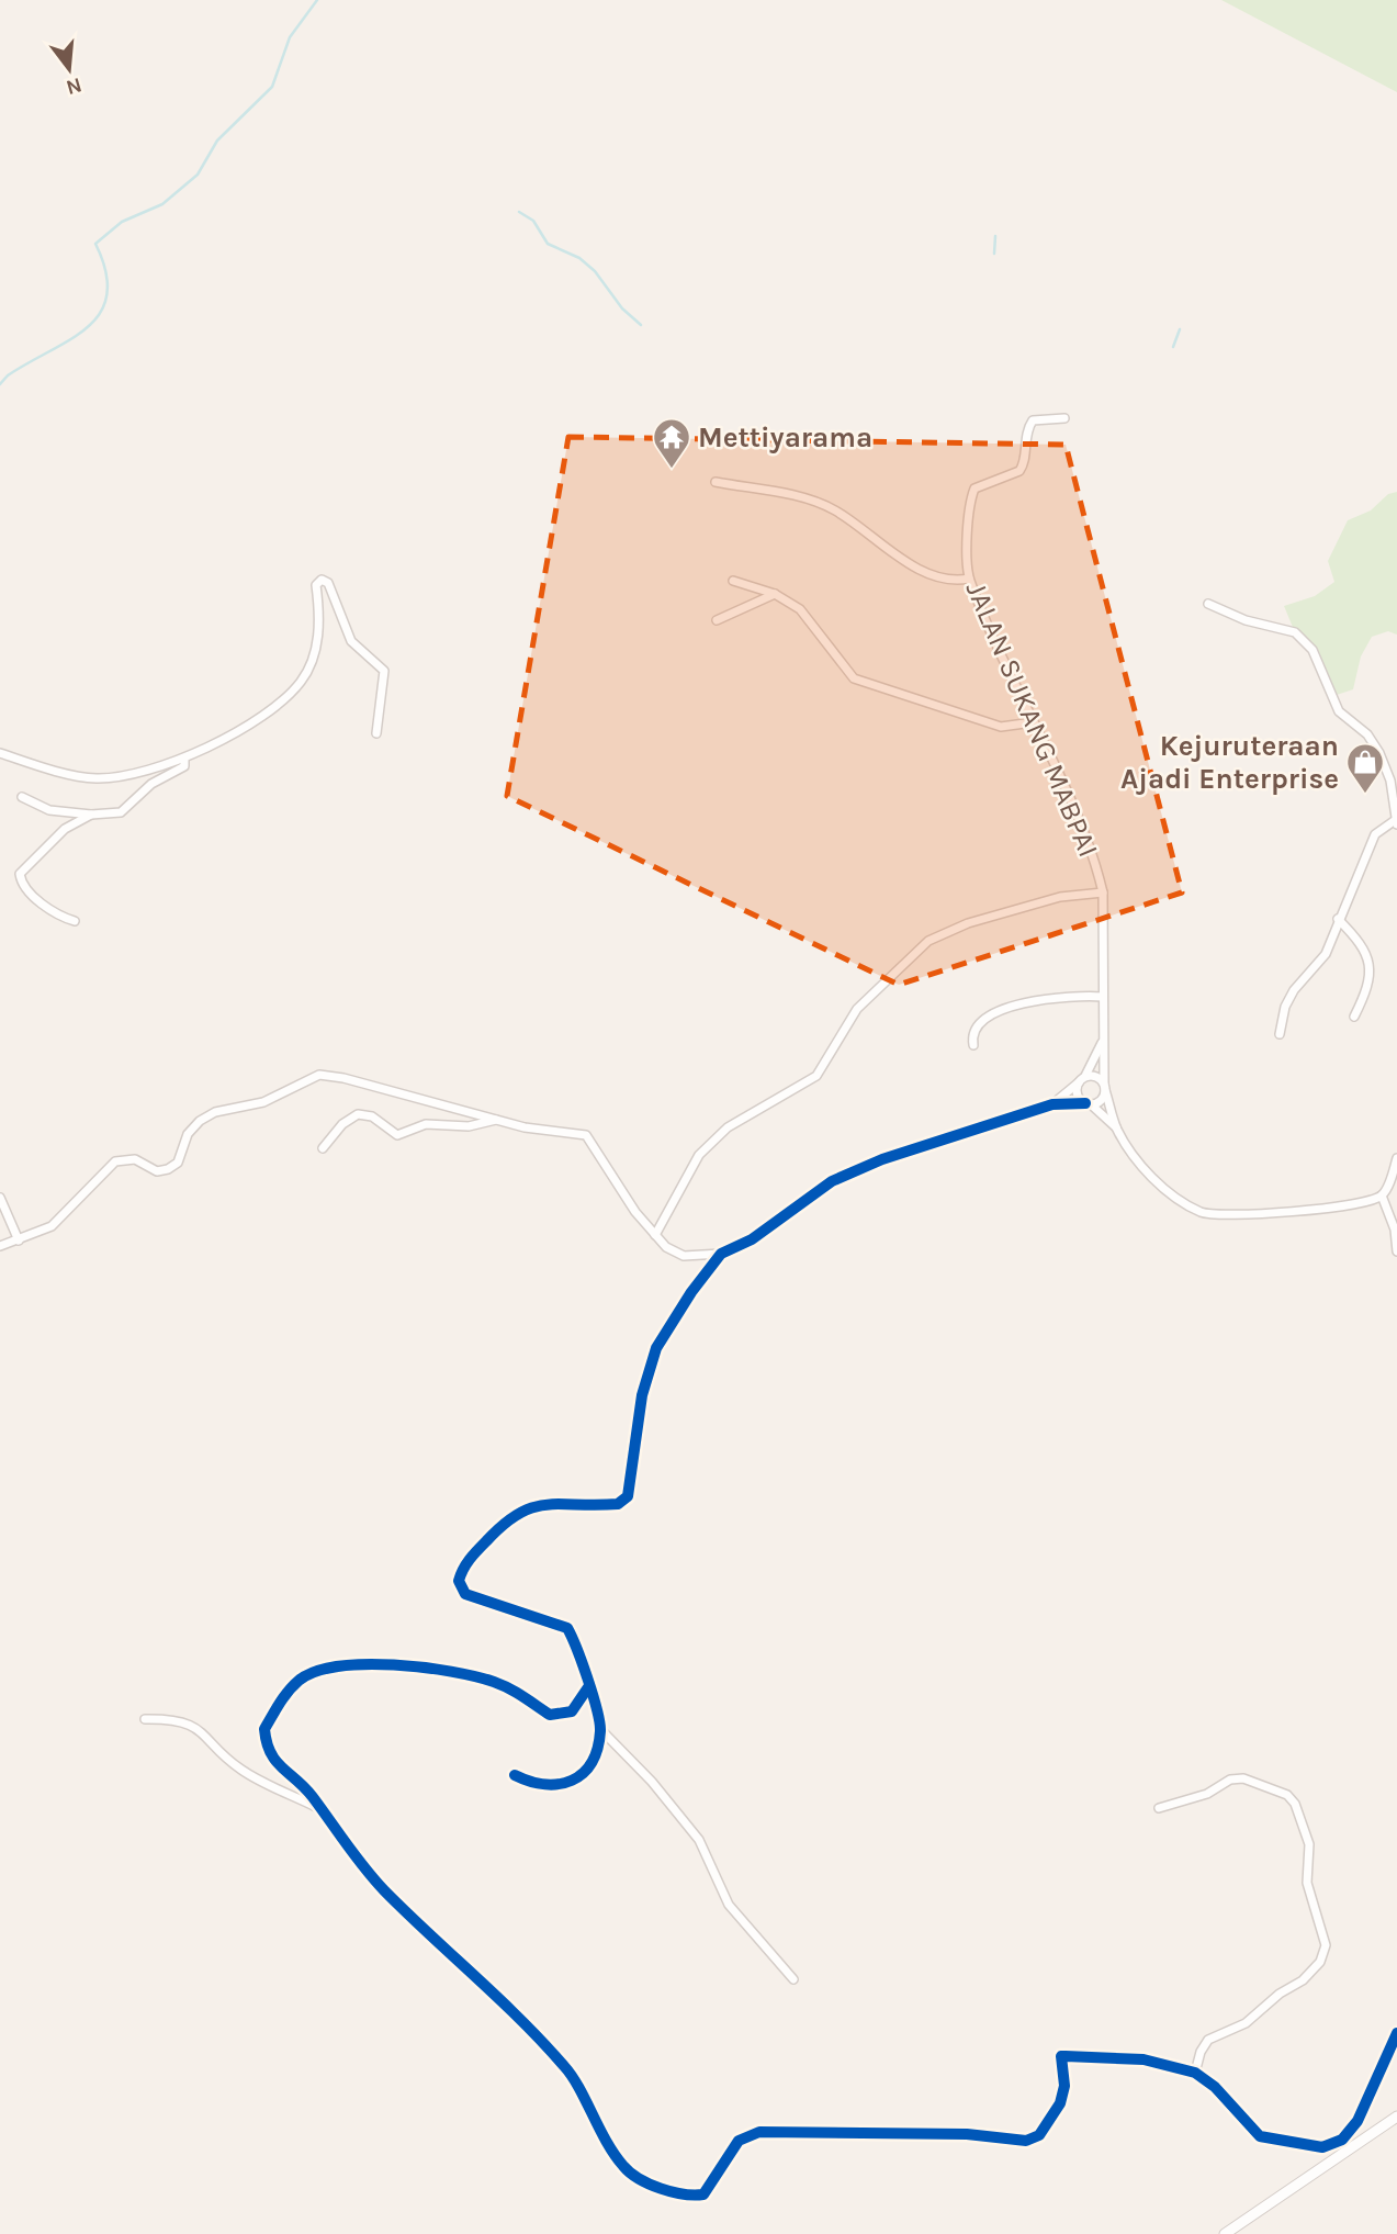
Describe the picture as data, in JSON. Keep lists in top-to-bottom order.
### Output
{
  "streets": {
    "street": ["JALAN SUKANG MABPAI"]
  },
  "places": {
    "temple": ["Mettiyarama"],
    "shop": ["Kejuruteraan Ajadi Enterprise"]
  },
  "north": "bottom"
}
